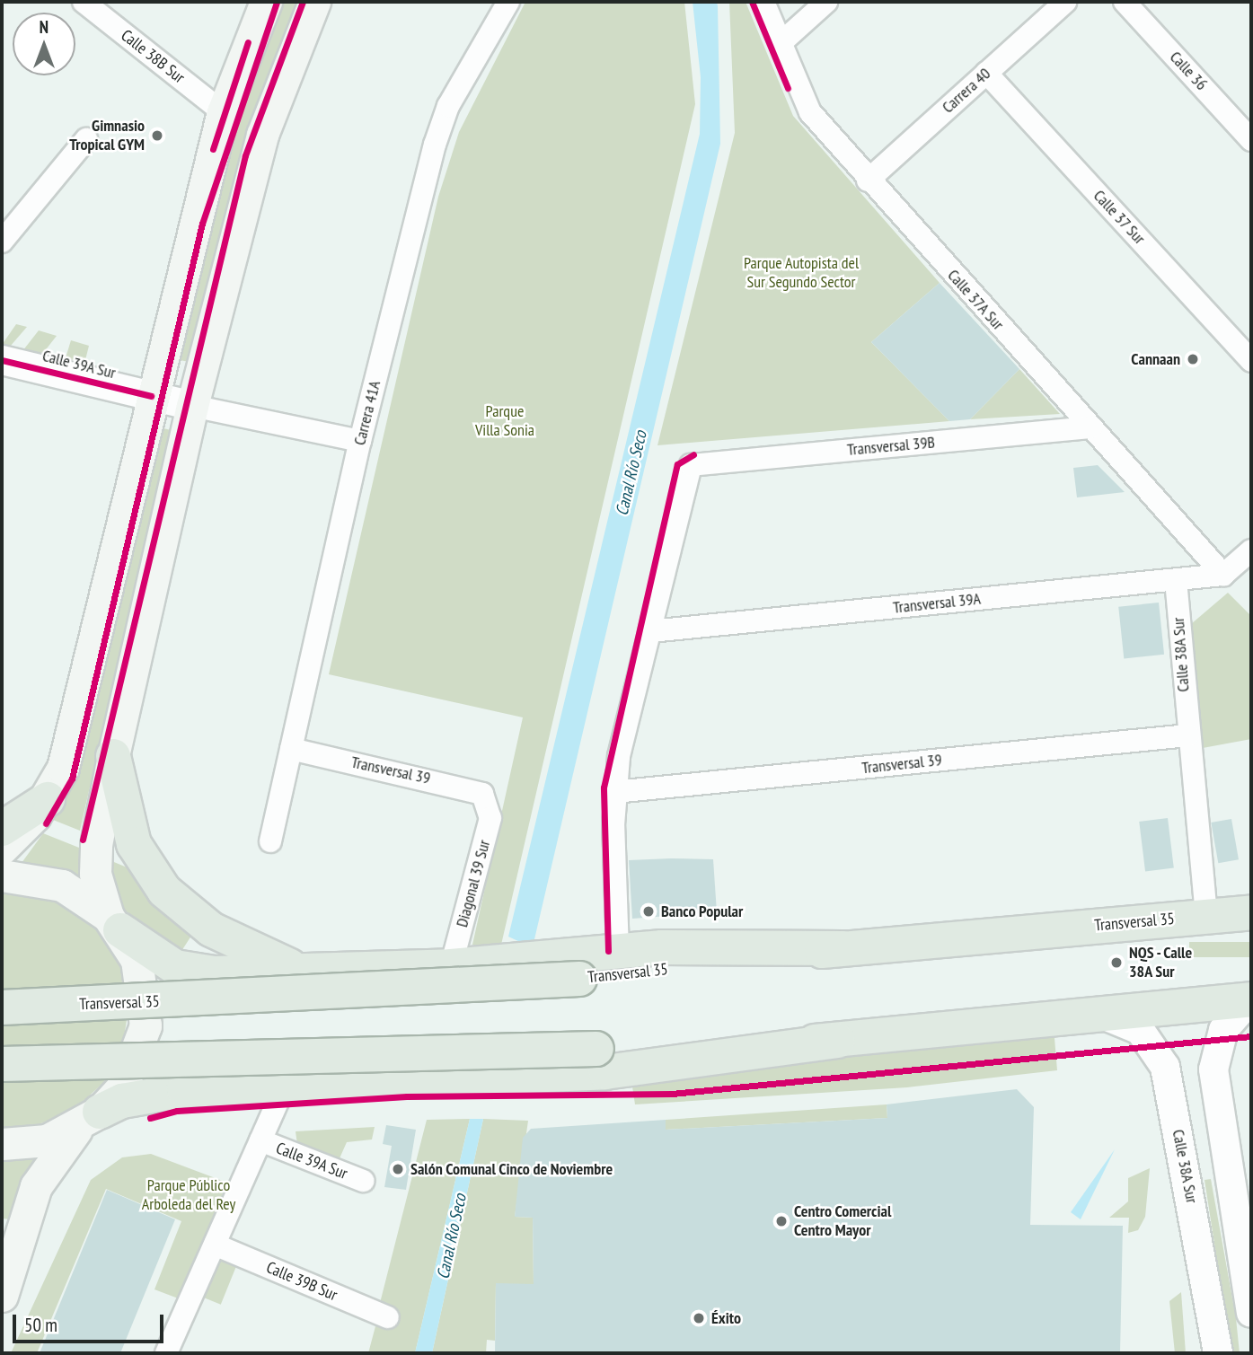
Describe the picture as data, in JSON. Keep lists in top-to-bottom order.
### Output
{
  "streets": {
    "highway": ["Transversal 35"],
    "street": [
      "Calle 38B Sur",
      "Calle 36",
      "Carrera 40",
      "Calle 37 Sur",
      "Calle 37A Sur",
      "Calle 39A Sur",
      "Carrera 41A",
      "Transversal 39B",
      "Transversal 39A",
      "Calle 38A Sur",
      "Transversal 39",
      "Diagonal 39 Sur",
      "Calle 39B Sur"
    ]
  },
  "crossings": [
    ["Carrera 40", "Calle 37 Sur"],
    ["Carrera 40", "Calle 37A Sur"],
    ["Calle 37A Sur", "Transversal 39B"],
    ["Calle 37A Sur", "Transversal 39A"],
    ["Calle 39A Sur", "Carrera 41A"],
    ["Carrera 41A", "Transversal 39"],
    ["Transversal 39B", "Transversal 39A"],
    ["Transversal 39A", "Calle 38A Sur"],
    ["Calle 38A Sur", "Transversal 39"],
    ["Calle 38A Sur", "Transversal 35"],
    ["Transversal 39", "Diagonal 39 Sur"]
  ],
  "water": ["Canal Río Seco"],
  "parks": ["Parque Autopista del Sur Segundo Sector", "Parque Villa Sonia", "Parque Público Arboleda del Rey"],
  "places": [
    "Gimnasio Tropical GYM",
    "Cannaan",
    "Banco Popular",
    "NQS - Calle 38A Sur",
    "Salón Comunal Cinco de Noviembre",
    "Centro Comercial Centro Mayor",
    "Éxito"
  ],
  "scale_bar": "50 m",
  "north": "top"
}
